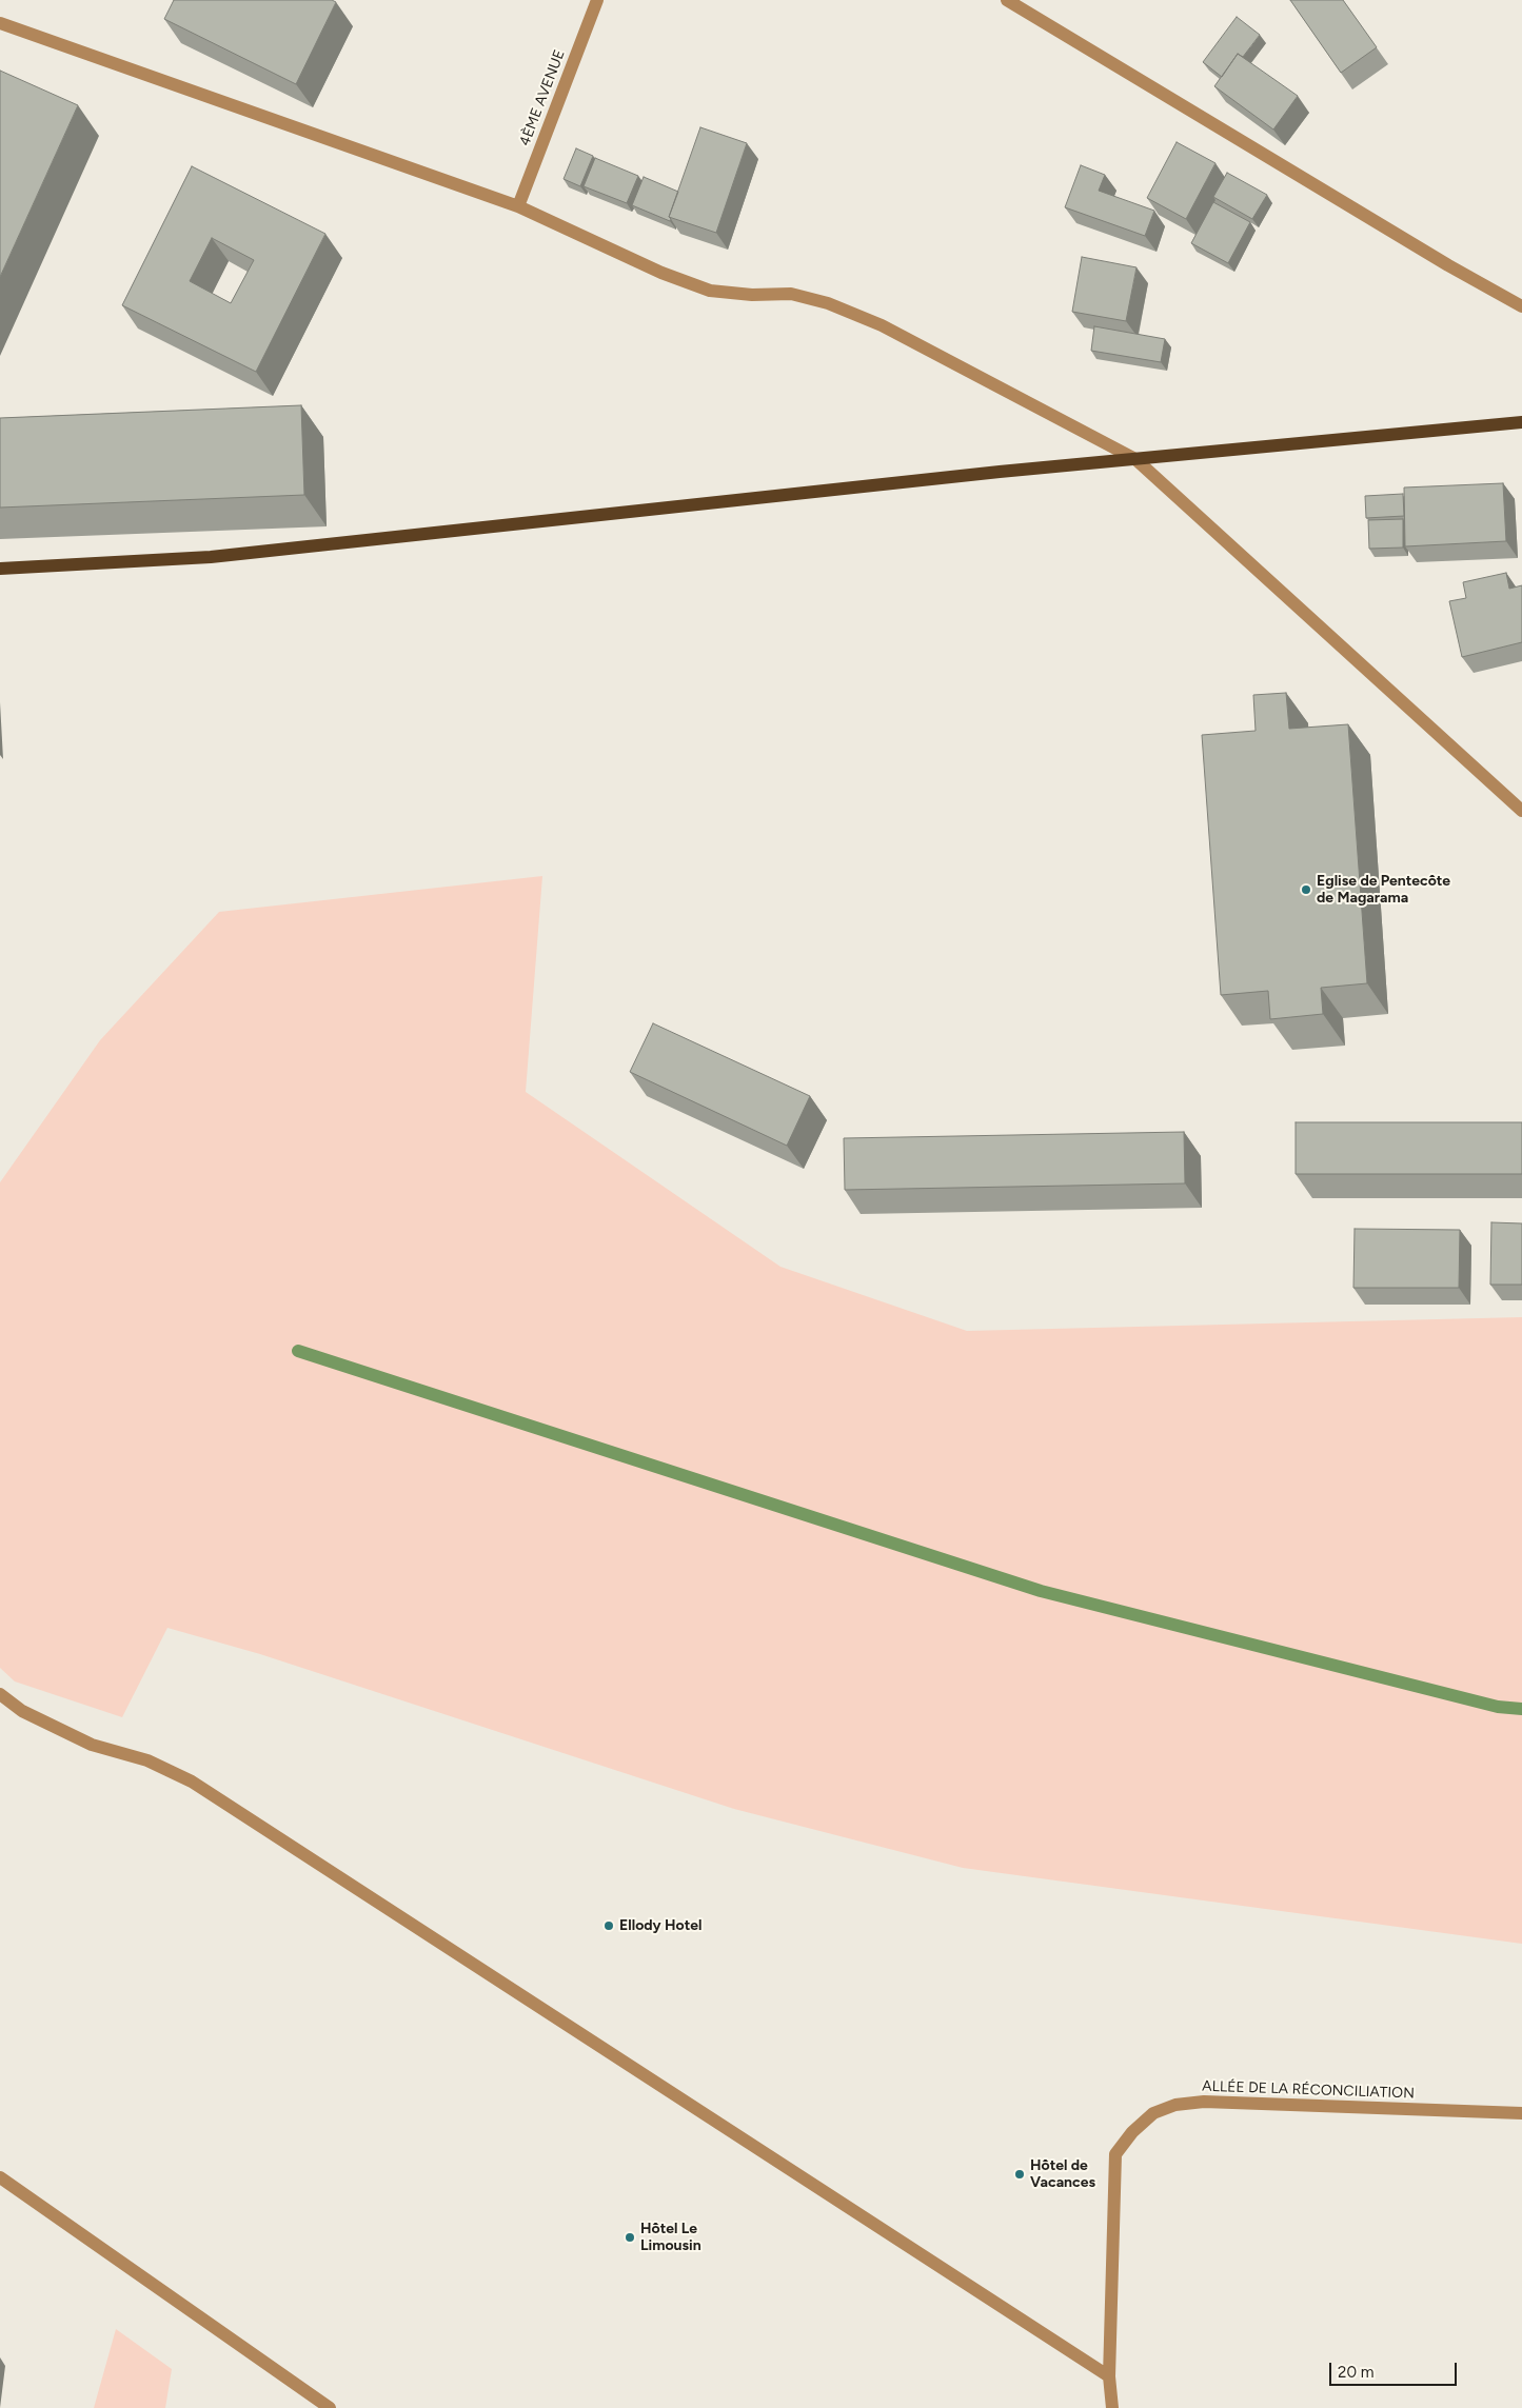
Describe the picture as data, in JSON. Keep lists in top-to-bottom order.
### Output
{
  "streets": {
    "street": ["4ÈME AVENUE", "ALLÉE DE LA RÉCONCILIATION"]
  },
  "places": [
    "Eglise de Pentecôte de Magarama",
    "Ellody Hotel",
    "Hôtel de Vacances",
    "Hôtel Le Limousin"
  ],
  "scale_bar": "20 m"
}
